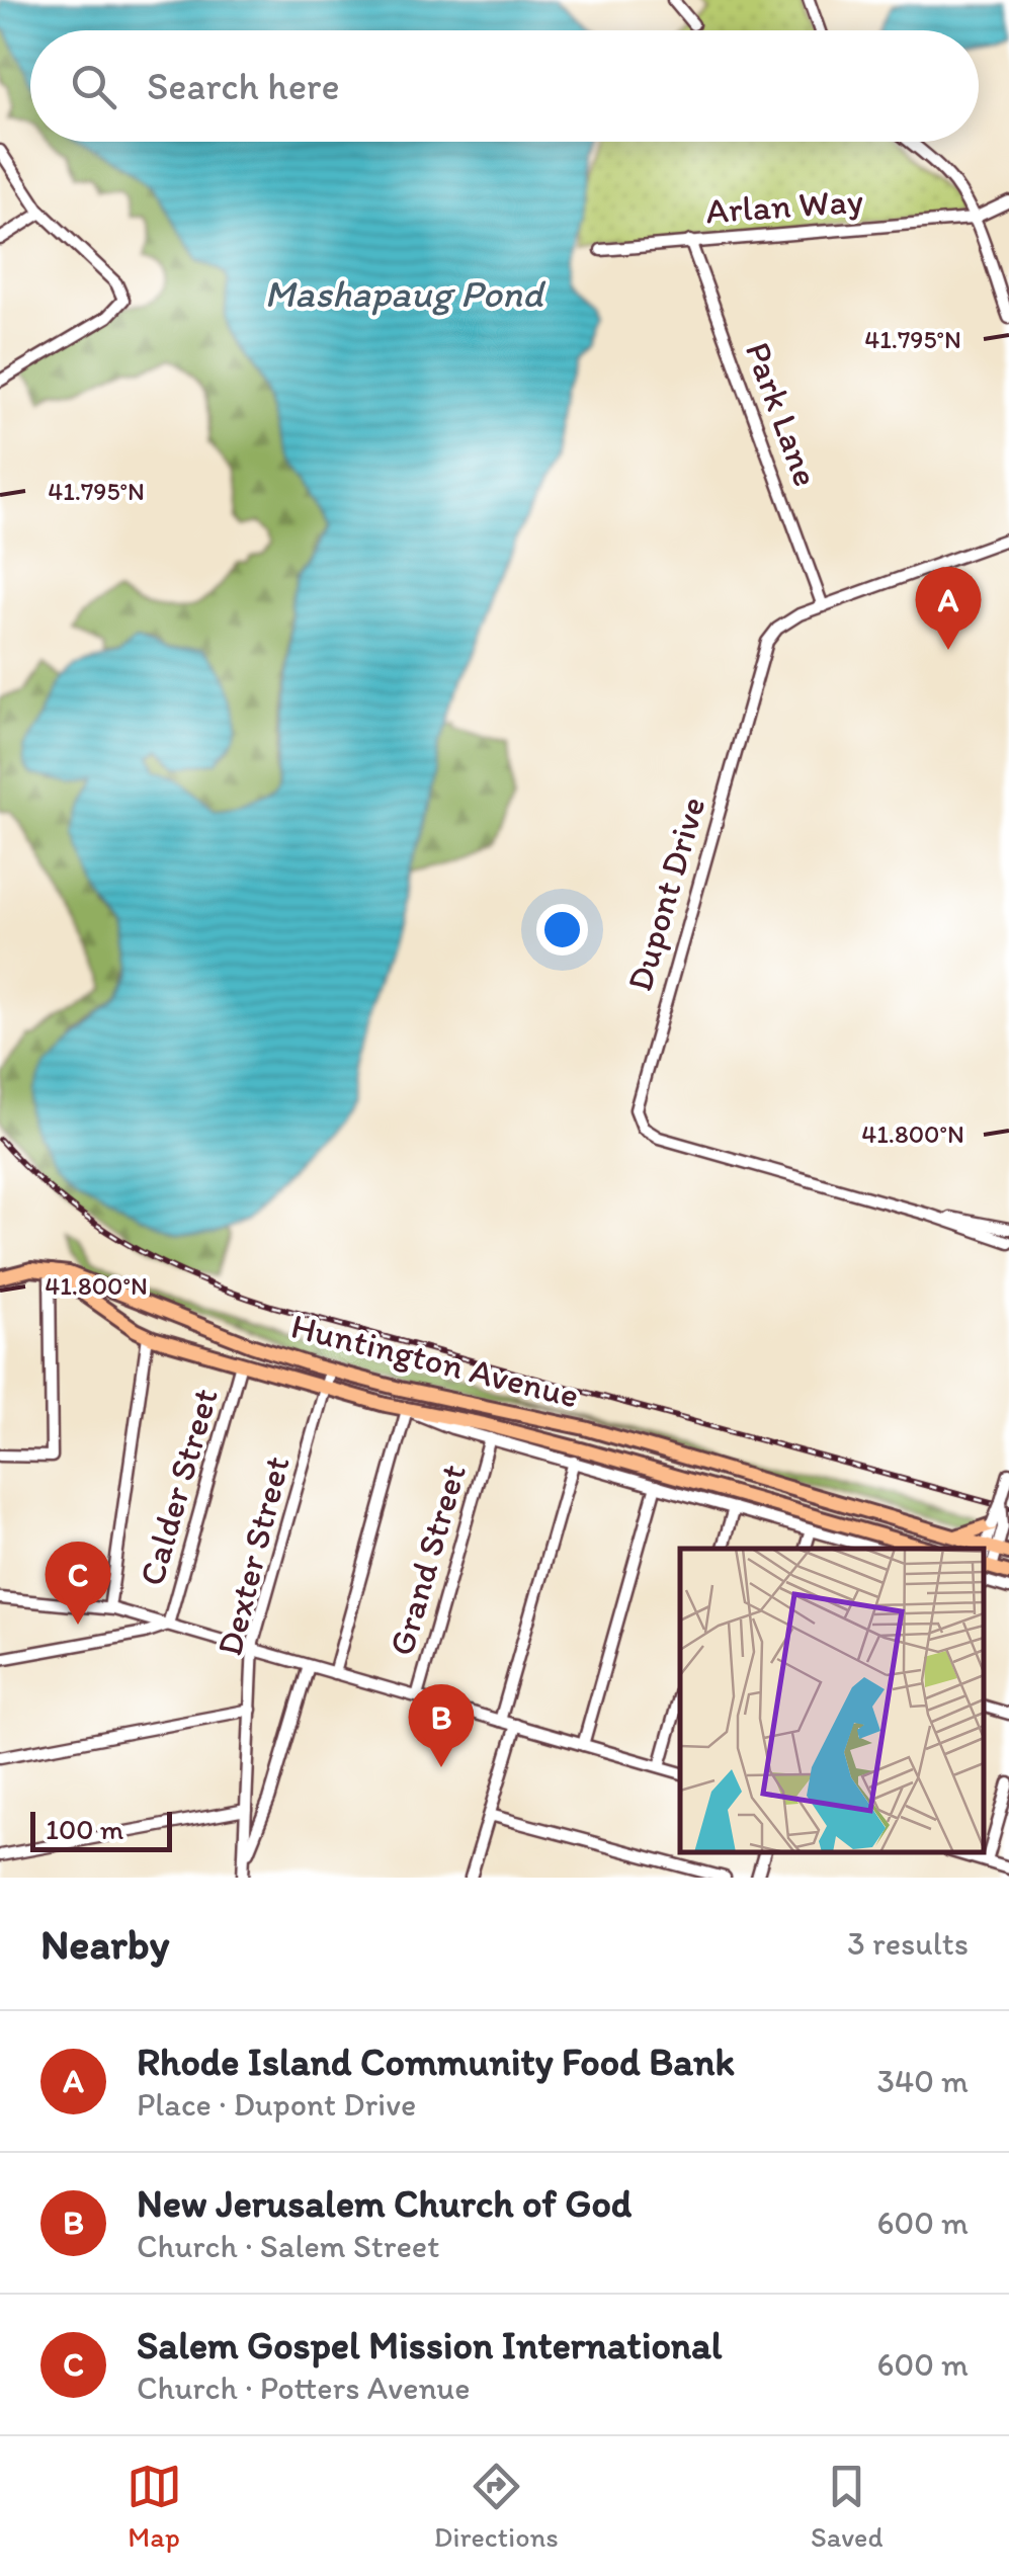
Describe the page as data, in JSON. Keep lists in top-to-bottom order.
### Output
{
  "streets": {
    "main road": ["Huntington Avenue"],
    "street": [
      "Arlan Way",
      "Park Lane",
      "Dupont Drive",
      "Calder Street",
      "Dexter Street",
      "Grand Street"
    ]
  },
  "crossings": [
    ["Arlan Way", "Park Lane"],
    ["Park Lane", "Dupont Drive"],
    ["Huntington Avenue", "Calder Street"],
    ["Huntington Avenue", "Dexter Street"],
    ["Huntington Avenue", "Grand Street"]
  ],
  "water": ["Mashapaug Pond"],
  "scale_bar": "100 m",
  "page": {
    "search": "Search here",
    "pins": ["A", "C", "B"],
    "scale": "100 m",
    "heading": ["Nearby", "3 results"],
    "list": [
      {
        "mark": "A",
        "name": "Rhode Island Community Food Bank",
        "note": "Place · Dupont Drive",
        "value": "340 m"
      },
      {
        "mark": "B",
        "name": "New Jerusalem Church of God",
        "note": "Church · Salem Street",
        "value": "600 m"
      },
      {
        "mark": "C",
        "name": "Salem Gospel Mission International",
        "note": "Church · Potters Avenue",
        "value": "600 m"
      }
    ],
    "nav": ["Map", "Directions", "Saved"]
  },
  "coordinates": ["41.795°N", "41.800°N"]
}
